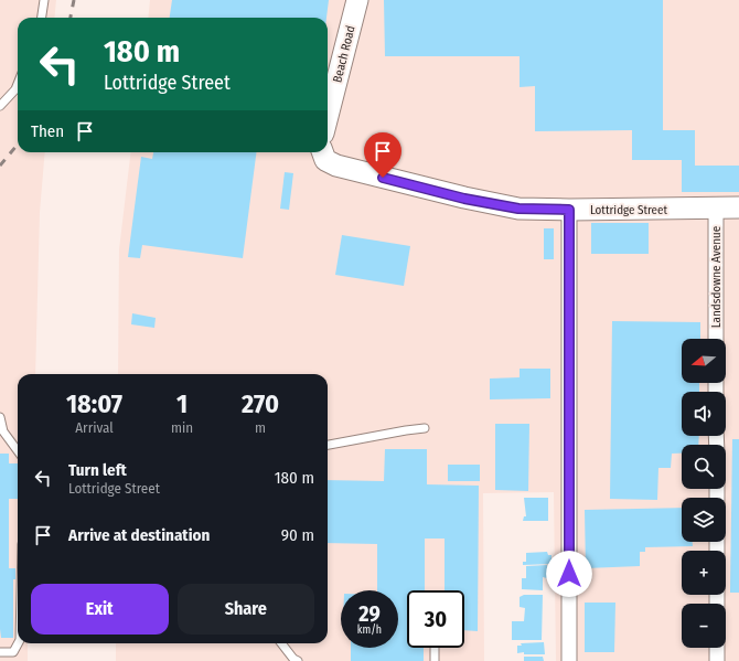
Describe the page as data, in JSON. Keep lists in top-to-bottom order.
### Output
{
  "streets": {
    "street": ["Beach Road", "Lottridge Street", "Landsdowne Avenue"]
  },
  "crossings": [
    ["Lottridge Street", "Landsdowne Avenue"]
  ],
  "north": "left",
  "page": {
    "turn": ["180 m", "Lottridge Street"],
    "then": "Then",
    "map_buttons": ["+", "−"],
    "eta": [
      "18:07",
      "Arrival",
      "1",
      "min",
      "270",
      "m"
    ],
    "list": [
      {
        "name": "Turn left",
        "note": "Lottridge Street",
        "value": "180 m"
      },
      {
        "name": "Arrive at destination",
        "value": "90 m"
      }
    ],
    "buttons": ["Exit", "Share"],
    "speed": "29 km/h",
    "limit": "30"
  }
}
